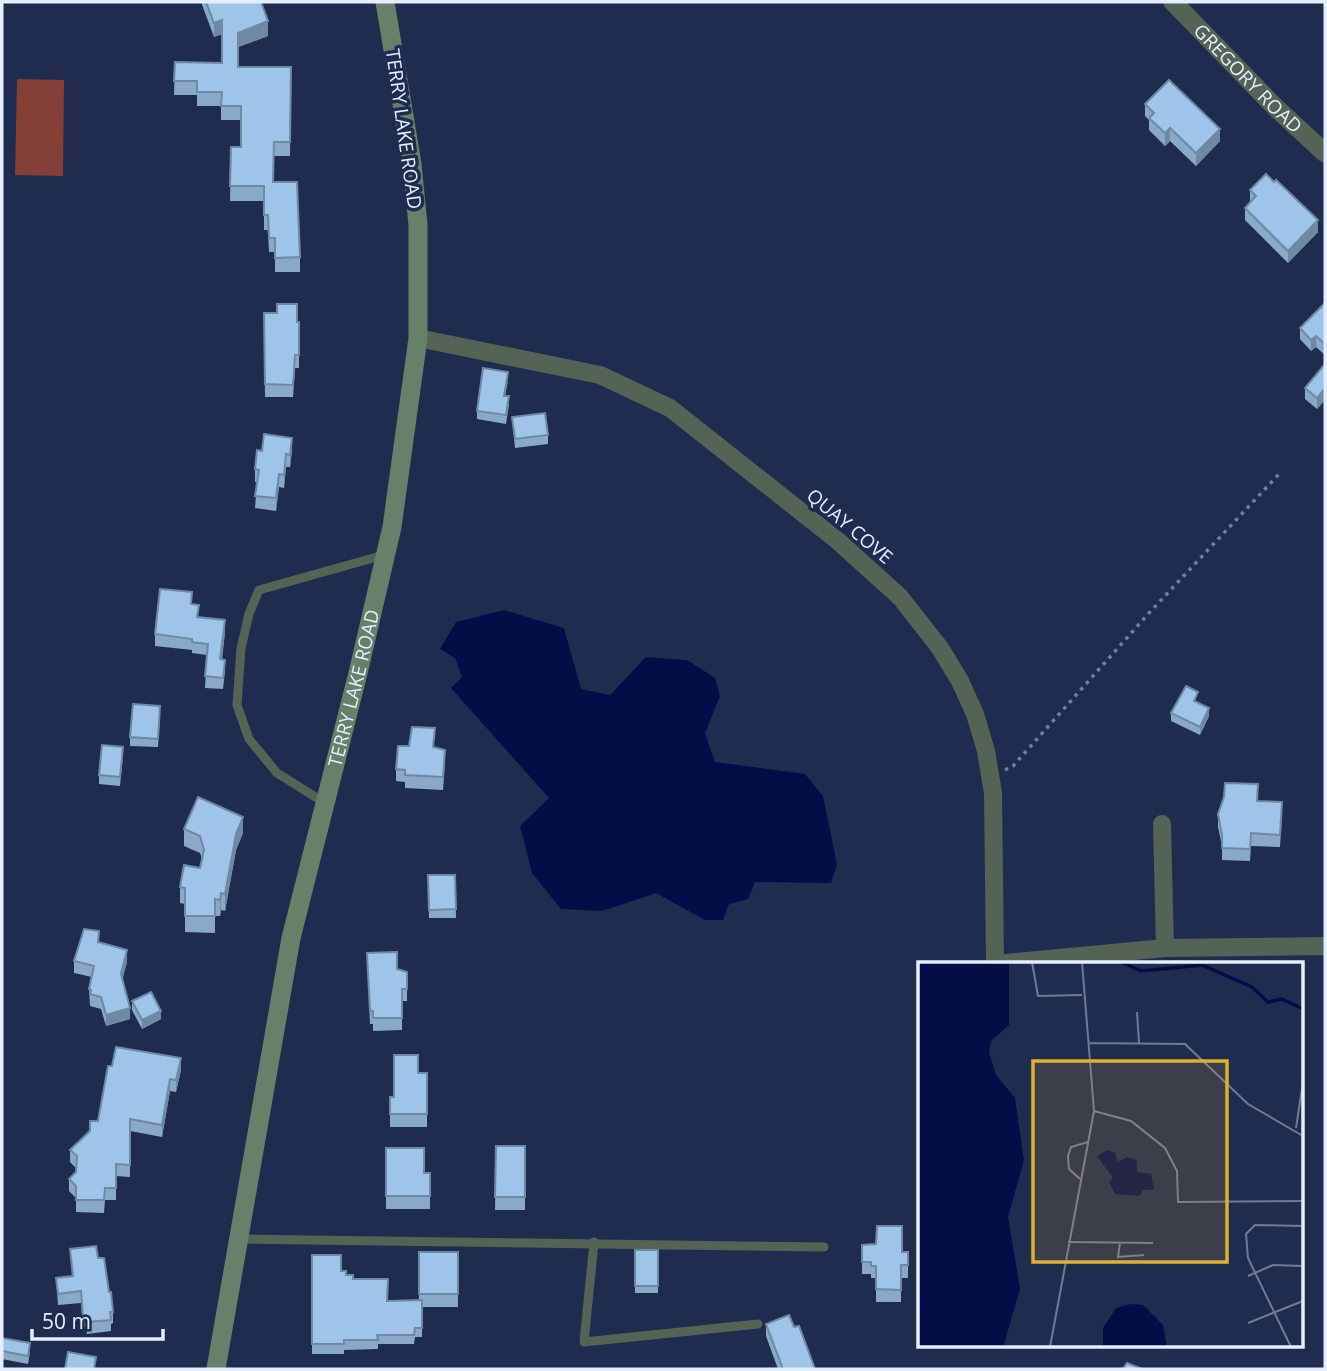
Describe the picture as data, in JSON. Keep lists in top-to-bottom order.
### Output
{
  "streets": {
    "main road": ["TERRY LAKE ROAD"],
    "street": ["GREGORY ROAD", "QUAY COVE"]
  },
  "crossings": [
    ["TERRY LAKE ROAD", "QUAY COVE"]
  ],
  "scale_bar": "50 m"
}
